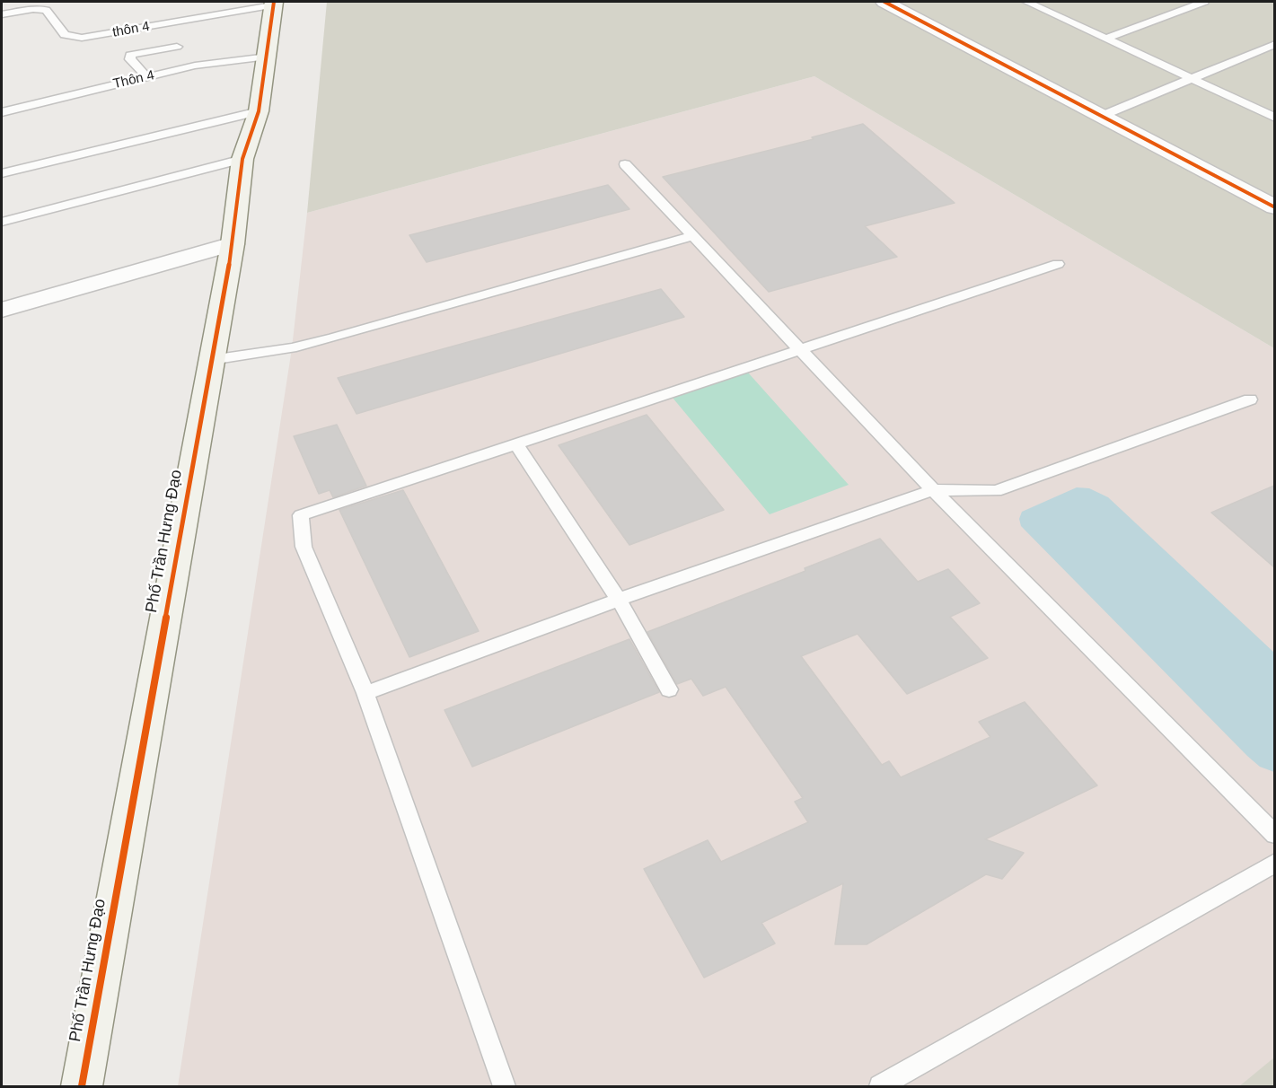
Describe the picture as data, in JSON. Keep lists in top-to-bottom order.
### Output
{
  "streets": {
    "street": ["Phố Trần Hưng Đạo"],
    "lane": ["thôn 4", "Thôn 4"]
  },
  "crossings": [
    ["thôn 4", "Phố Trần Hưng Đạo"],
    ["Thôn 4", "Phố Trần Hưng Đạo"]
  ]
}
